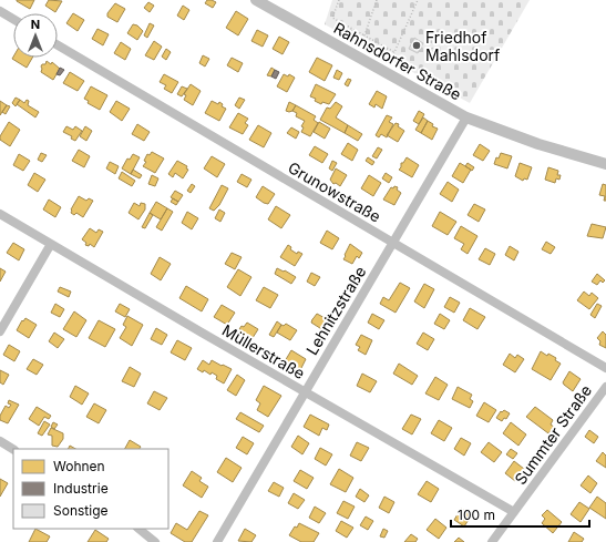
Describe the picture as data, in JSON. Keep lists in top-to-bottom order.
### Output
{
  "streets": {
    "street": [
      "Rahnsdorfer Straße",
      "Grunowstraße",
      "Lehnitzstraße",
      "Müllerstraße",
      "Summter Straße"
    ]
  },
  "crossings": [
    ["Rahnsdorfer Straße", "Lehnitzstraße"],
    ["Grunowstraße", "Lehnitzstraße"],
    ["Lehnitzstraße", "Müllerstraße"],
    ["Müllerstraße", "Summter Straße"]
  ],
  "places": ["Friedhof Mahlsdorf"],
  "legend": ["Wohnen", "Industrie", "Sonstige"],
  "scale_bar": "100 m",
  "north": "top"
}
